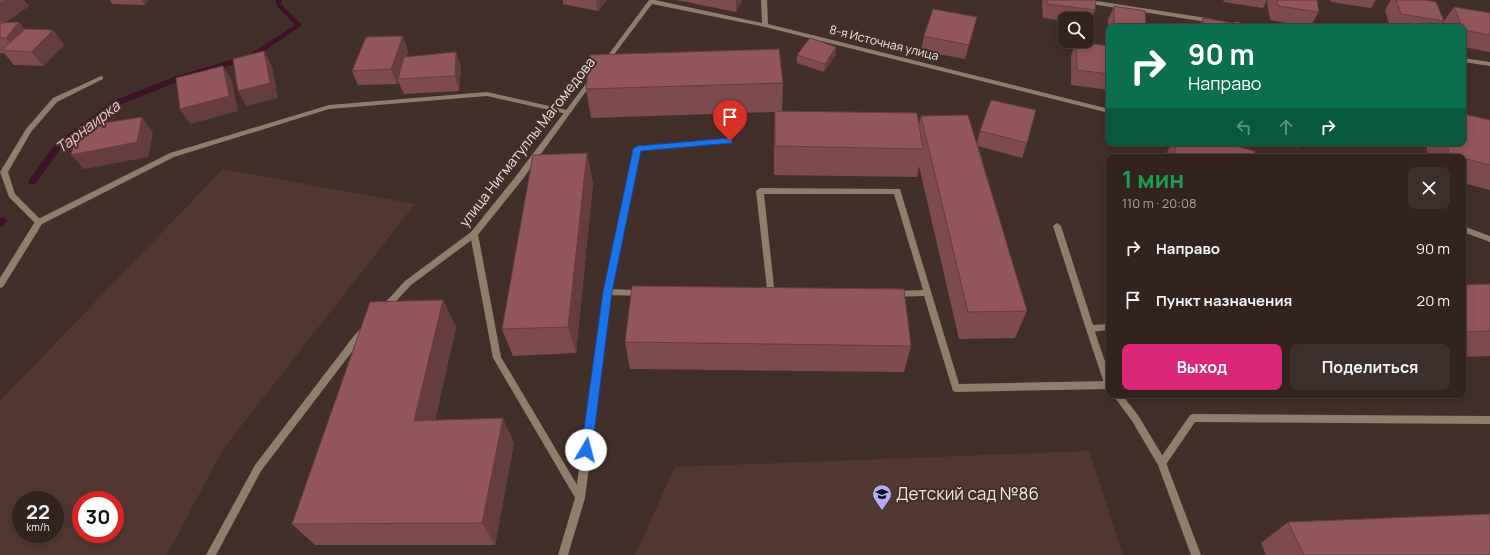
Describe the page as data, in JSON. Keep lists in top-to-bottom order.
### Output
{
  "streets": {
    "street": ["8-я Источная улица", "улица Нигматуллы Магомедова"]
  },
  "crossings": [
    ["8-я Источная улица", "улица Нигматуллы Магомедова"]
  ],
  "water": ["Тарнаирка"],
  "places": {
    "school or university": ["Детский сад №86"]
  },
  "page": {
    "turn": ["90 m", "Направо"],
    "heading": ["1 мин", "110 m · 20:08"],
    "list": [
      {
        "name": "Направо",
        "value": "90 m"
      },
      {
        "name": "Пункт назначения",
        "value": "20 m"
      }
    ],
    "buttons": ["Выход", "Поделиться"],
    "speed": "22 km/h",
    "limit": "30"
  }
}
